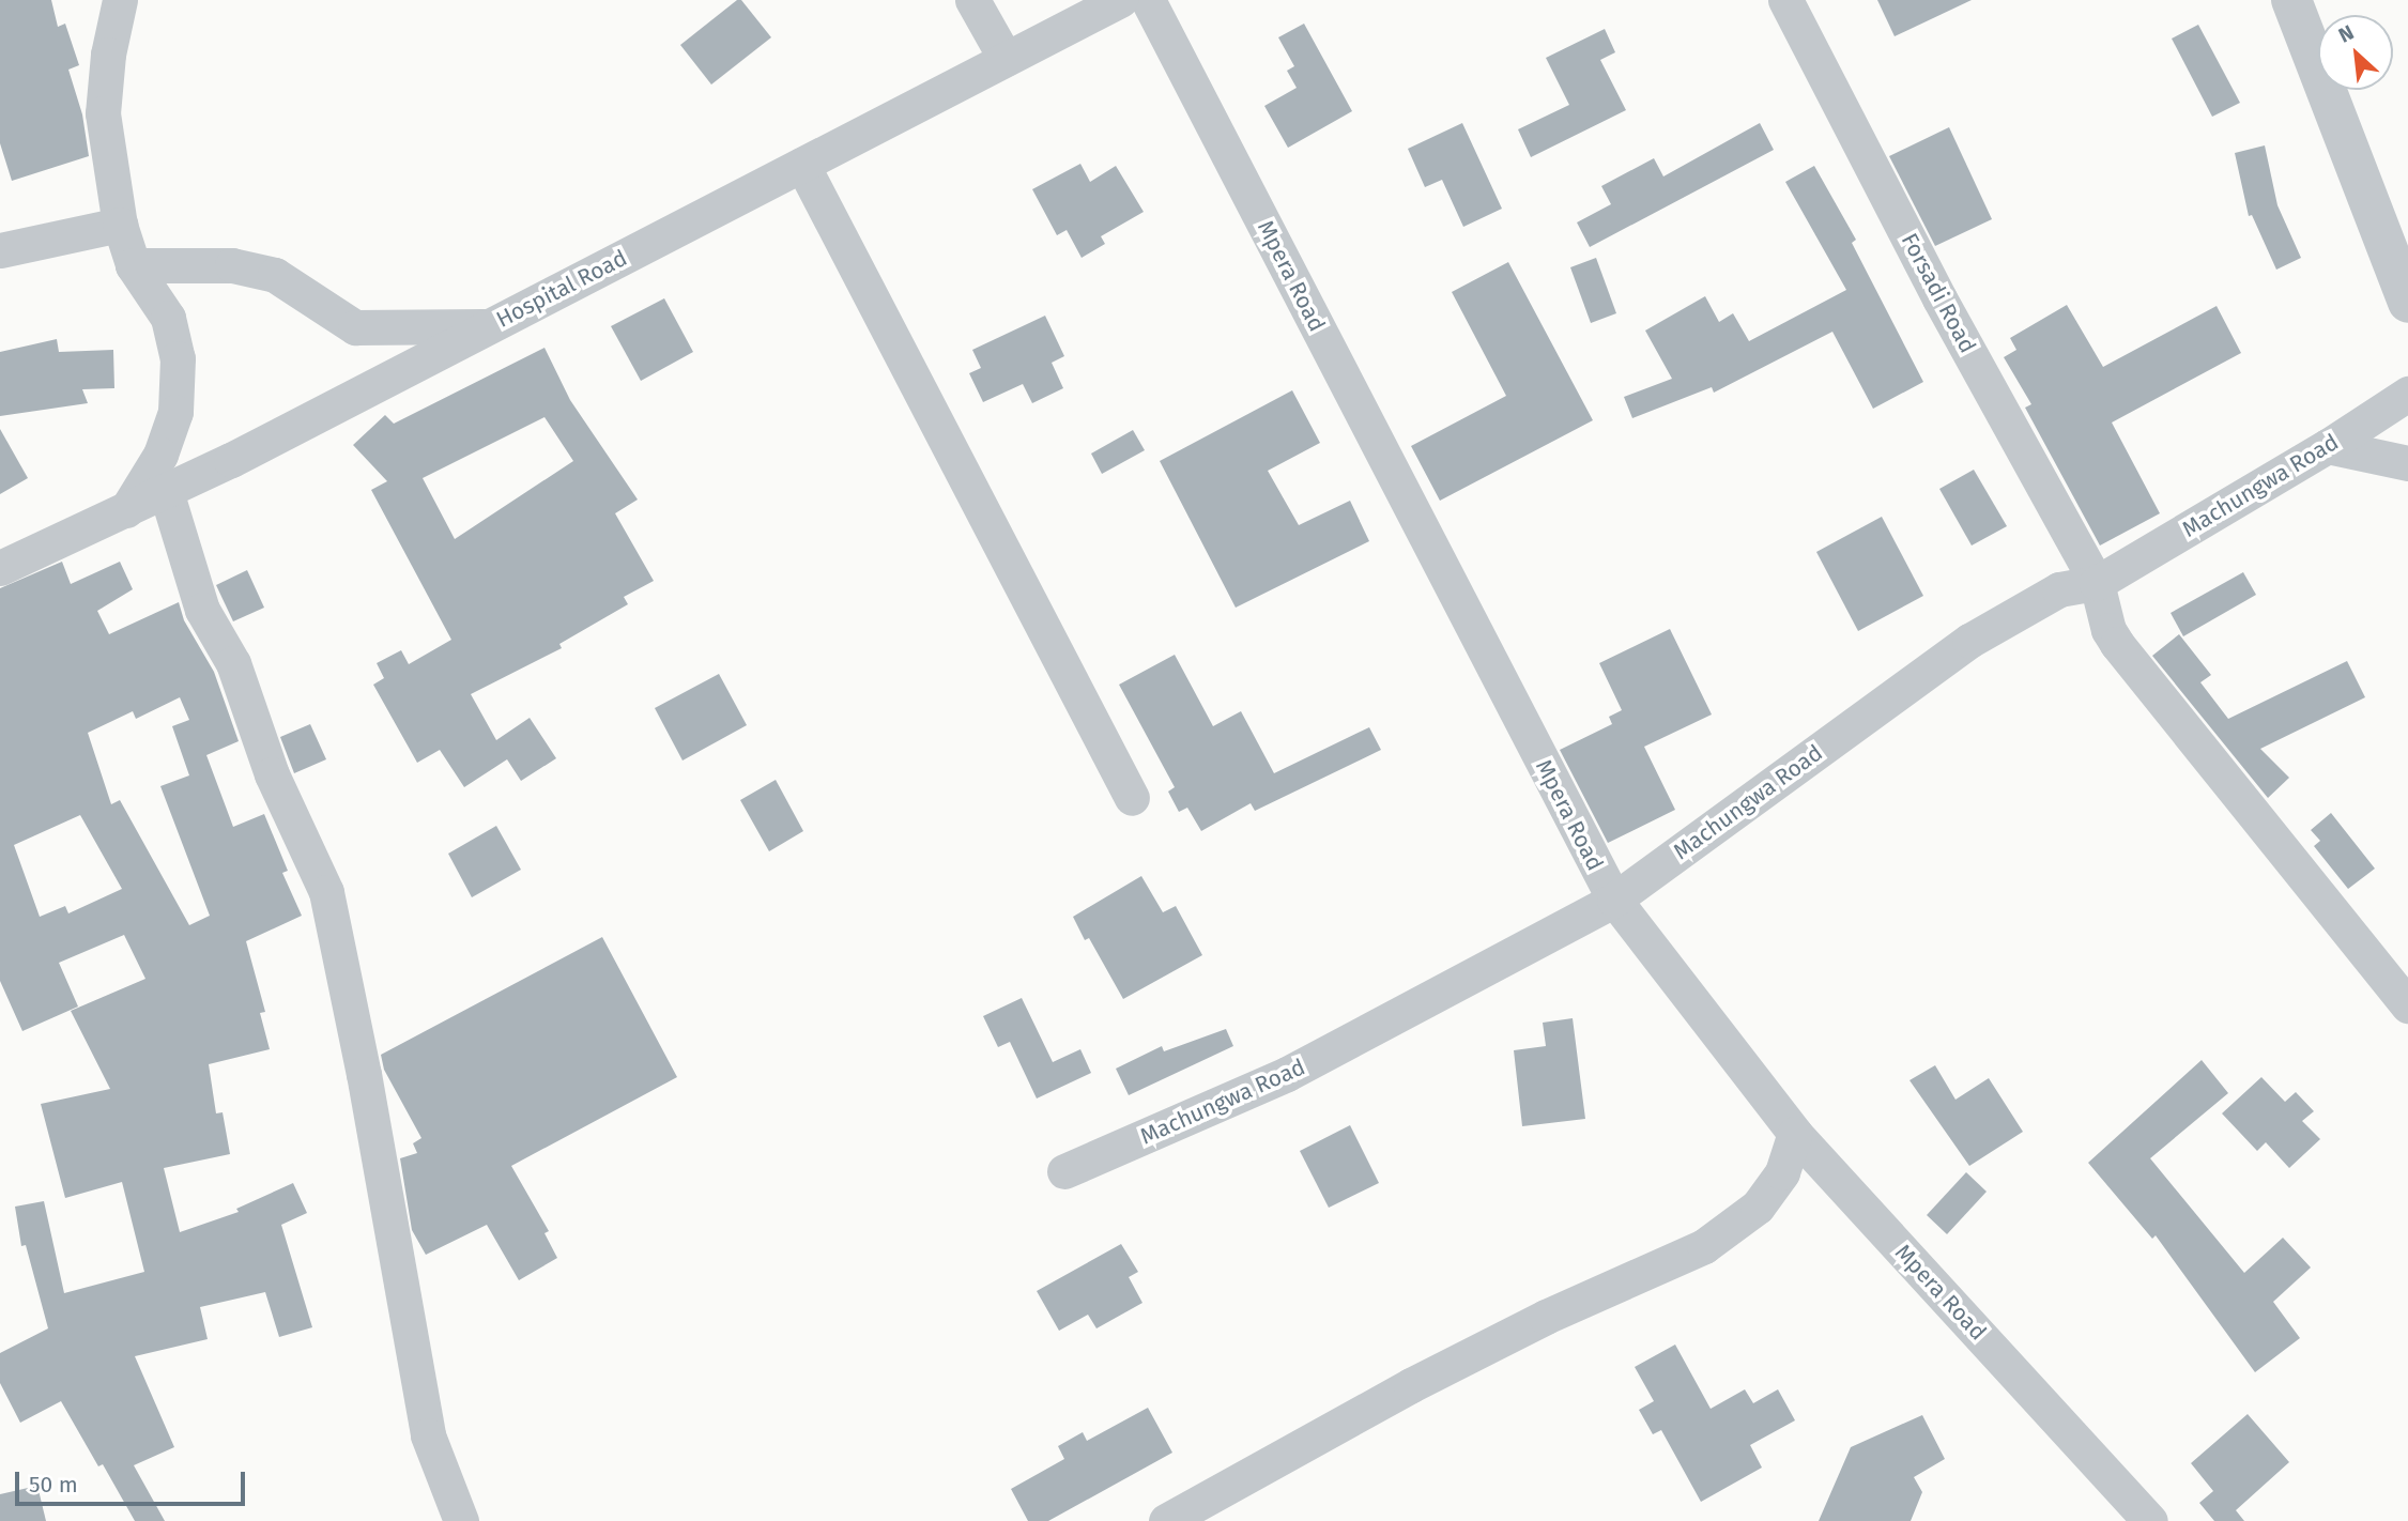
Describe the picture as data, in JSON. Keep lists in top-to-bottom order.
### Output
{
  "streets": {
    "street": [
      "Mpera Road",
      "Hospital Road",
      "Forsadi Road",
      "Machungwa Road"
    ]
  },
  "crossings": [
    ["Mpera Road", "Machungwa Road"],
    ["Forsadi Road", "Machungwa Road"]
  ],
  "scale_bar": "50 m",
  "north": "top left"
}
